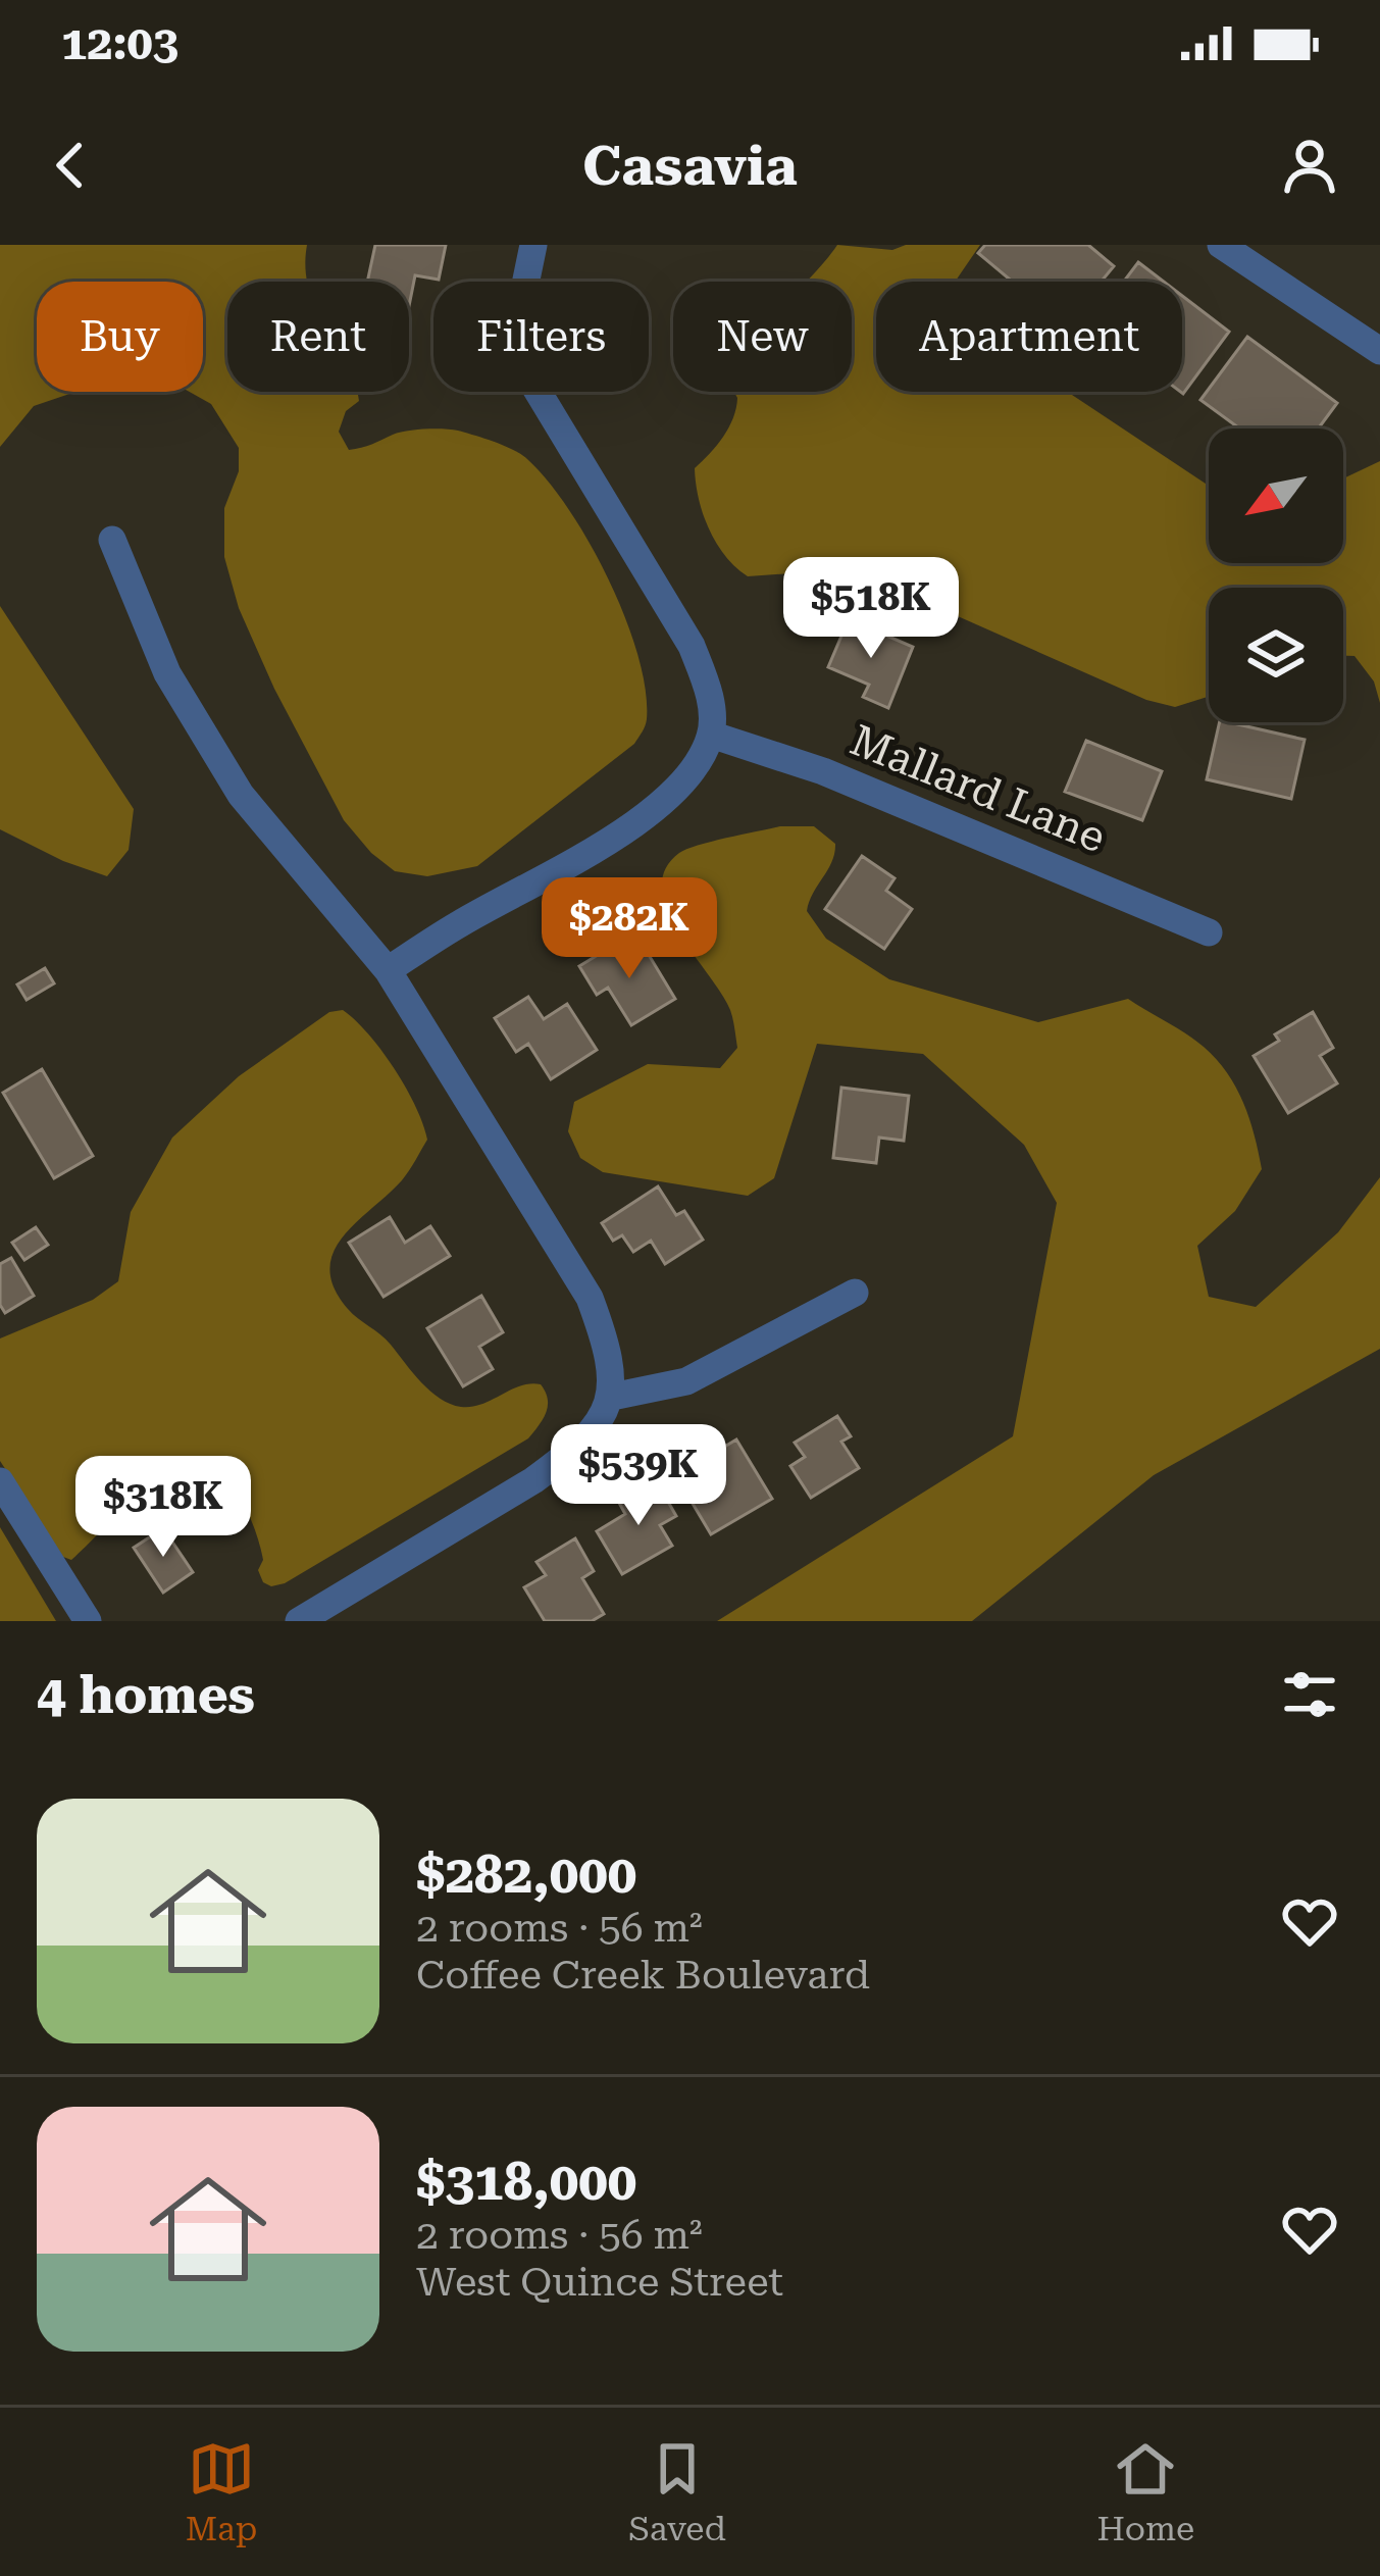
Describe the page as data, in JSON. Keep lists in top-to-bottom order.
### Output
{
  "streets": {
    "street": ["Mallard Lane"]
  },
  "north": "bottom left",
  "page": {
    "status": "12:03",
    "header": "Casavia",
    "chip": [
      "Buy",
      "Rent",
      "Filters",
      "New",
      "Apartment"
    ],
    "price": [
      "$518K",
      "$282K",
      "$539K",
      "$318K"
    ],
    "heading": "4 homes",
    "list": [
      {
        "name": "$282,000",
        "note": "2 rooms · 56 m² · Coffee Creek Boulevard"
      },
      {
        "name": "$318,000",
        "note": "2 rooms · 56 m² · West Quince Street"
      }
    ],
    "tabs": ["Map", "Saved", "Home"]
  }
}
